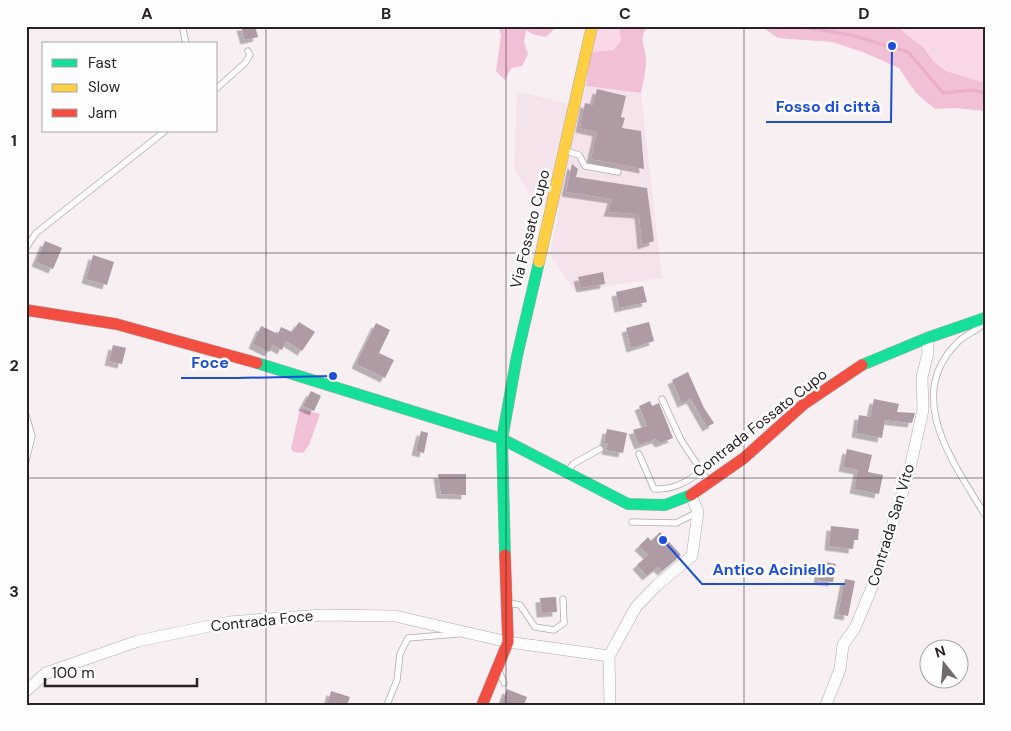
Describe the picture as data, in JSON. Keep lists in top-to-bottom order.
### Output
{
  "streets": {
    "street": [
      "Via Fossato Cupo",
      "Contrada Fossato Cupo",
      "Contrada San Vito",
      "Contrada Foce"
    ]
  },
  "crossings": [
    ["Via Fossato Cupo", "Contrada Fossato Cupo"],
    ["Contrada Fossato Cupo", "Contrada San Vito"]
  ],
  "places": ["Fosso di città", "Foce", "Antico Aciniello"],
  "legend": ["Fast", "Slow", "Jam"],
  "scale_bar": "100 m",
  "north": "top",
  "grid": {
    "columns": [
      "A",
      "B",
      "C",
      "D"
    ],
    "rows": ["1", "2", "3"]
  }
}
